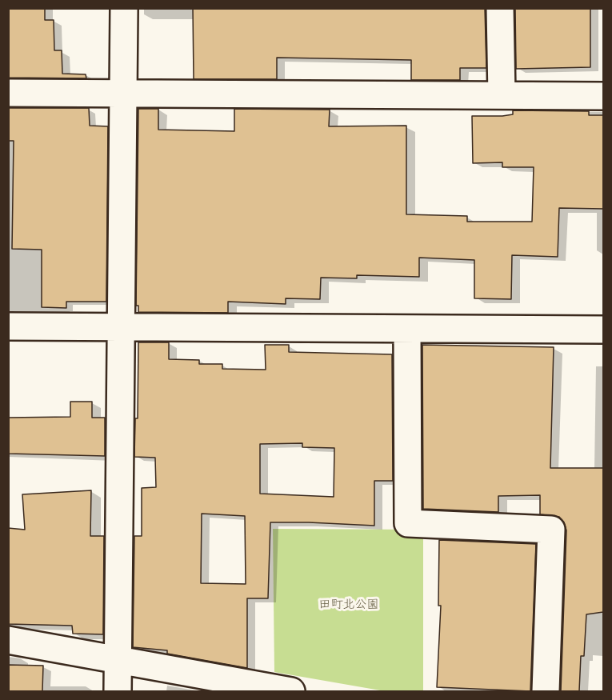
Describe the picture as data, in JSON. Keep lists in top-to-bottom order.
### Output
{
  "parks": ["田町北公園"]
}
